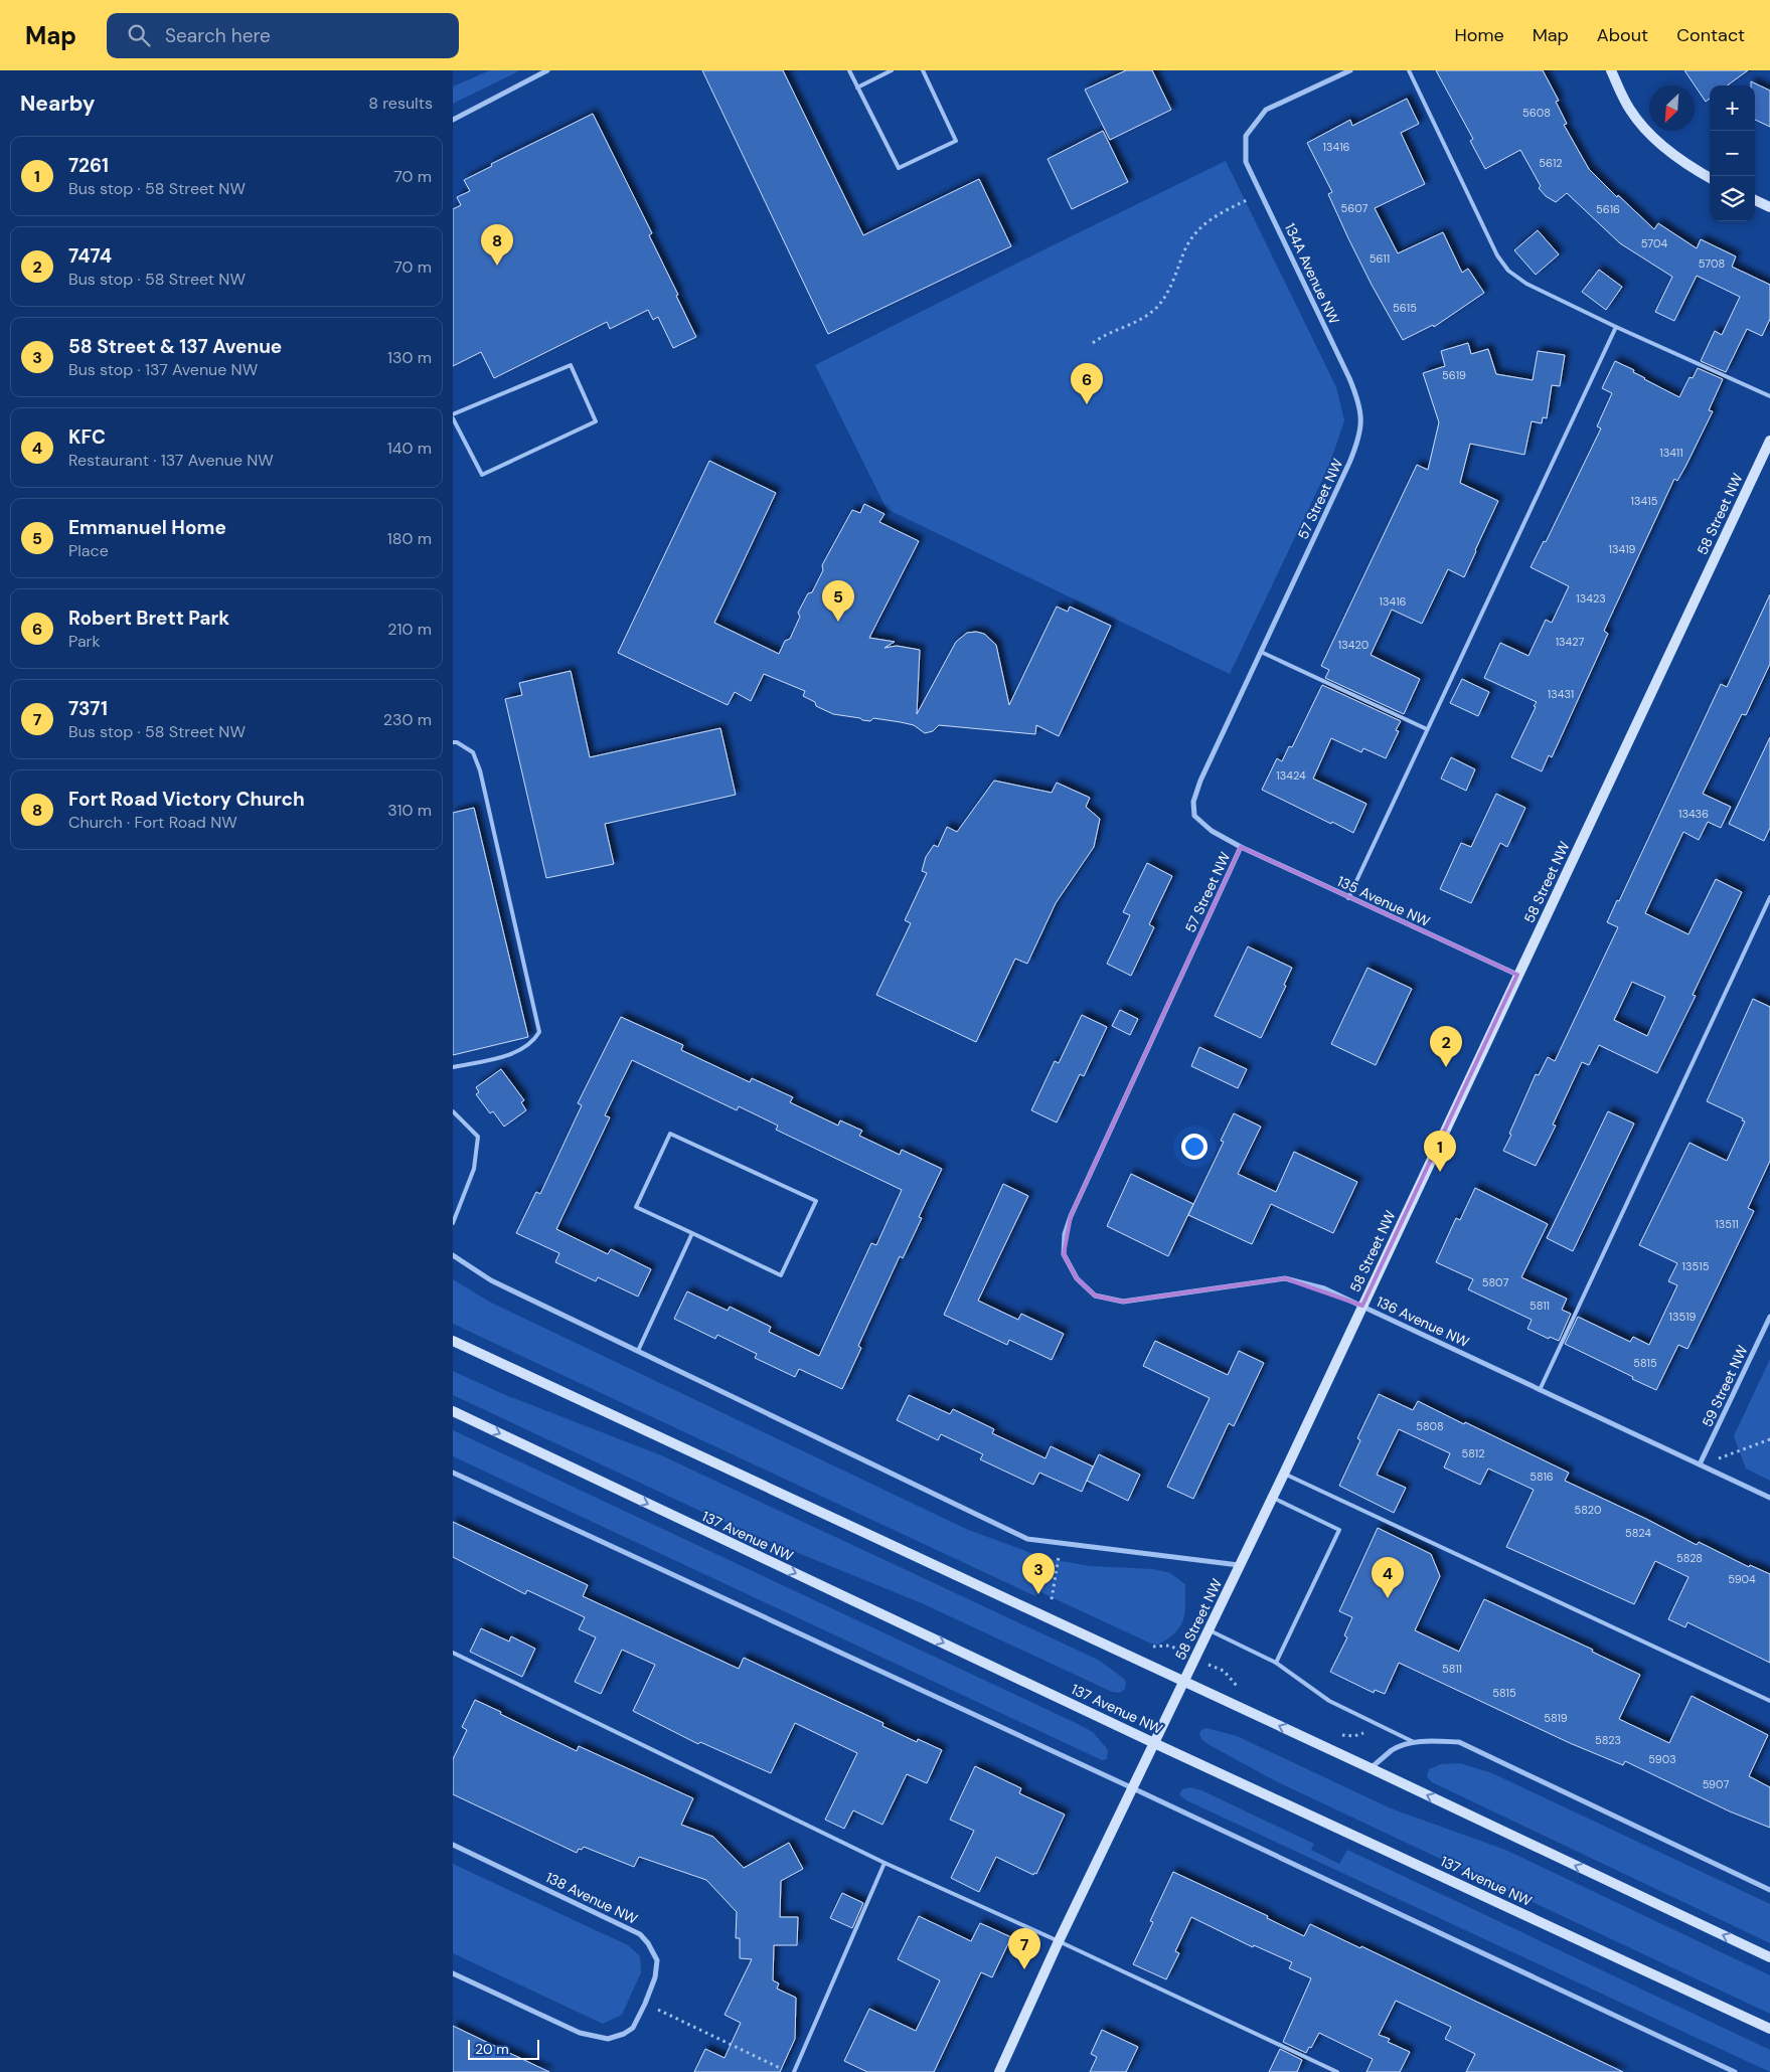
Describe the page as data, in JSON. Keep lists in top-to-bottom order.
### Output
{
  "streets": {
    "main road": ["58 Street NW", "137 Avenue NW"],
    "street": [
      "134A Avenue NW",
      "57 Street NW",
      "135 Avenue NW",
      "136 Avenue NW",
      "59 Street NW",
      "138 Avenue NW"
    ]
  },
  "crossings": [
    ["134A Avenue NW", "57 Street NW"],
    ["57 Street NW", "135 Avenue NW"],
    ["57 Street NW", "136 Avenue NW"],
    ["58 Street NW", "135 Avenue NW"],
    ["58 Street NW", "136 Avenue NW"],
    ["58 Street NW", "137 Avenue NW"],
    ["136 Avenue NW", "59 Street NW"]
  ],
  "house_numbers": [
    "5608",
    "13416",
    "5612",
    "5607",
    "5616",
    "5704",
    "5611",
    "5708",
    "5615",
    "5619",
    "13411",
    "13415",
    "13419",
    "13423",
    "13416",
    "13427",
    "13420",
    "13431",
    "13424",
    "13436",
    "13511",
    "13515",
    "5807",
    "5811",
    "13519",
    "5815",
    "5808",
    "5812",
    "5816",
    "5820",
    "5824",
    "5828",
    "5904",
    "5811",
    "5815",
    "5819",
    "5823",
    "5903",
    "5907"
  ],
  "scale_bar": "20 m",
  "north": "bottom left",
  "page": {
    "header": "Map",
    "search": "Search here",
    "nav": [
      "Home",
      "Map",
      "About",
      "Contact"
    ],
    "heading": ["Nearby", "8 results"],
    "map_buttons": ["+", "−"],
    "list": [
      {
        "mark": "1",
        "name": "7261",
        "note": "Bus stop · 58 Street NW",
        "value": "70 m"
      },
      {
        "mark": "2",
        "name": "7474",
        "note": "Bus stop · 58 Street NW",
        "value": "70 m"
      },
      {
        "mark": "3",
        "name": "58 Street & 137 Avenue",
        "note": "Bus stop · 137 Avenue NW",
        "value": "130 m"
      },
      {
        "mark": "4",
        "name": "KFC",
        "note": "Restaurant · 137 Avenue NW",
        "value": "140 m"
      },
      {
        "mark": "5",
        "name": "Emmanuel Home",
        "note": "Place",
        "value": "180 m"
      },
      {
        "mark": "6",
        "name": "Robert Brett Park",
        "note": "Park",
        "value": "210 m"
      },
      {
        "mark": "7",
        "name": "7371",
        "note": "Bus stop · 58 Street NW",
        "value": "230 m"
      },
      {
        "mark": "8",
        "name": "Fort Road Victory Church",
        "note": "Church · Fort Road NW",
        "value": "310 m"
      }
    ],
    "pins": [
      "8",
      "6",
      "5",
      "2",
      "1",
      "3",
      "4",
      "7"
    ],
    "scale": "20 m"
  }
}
